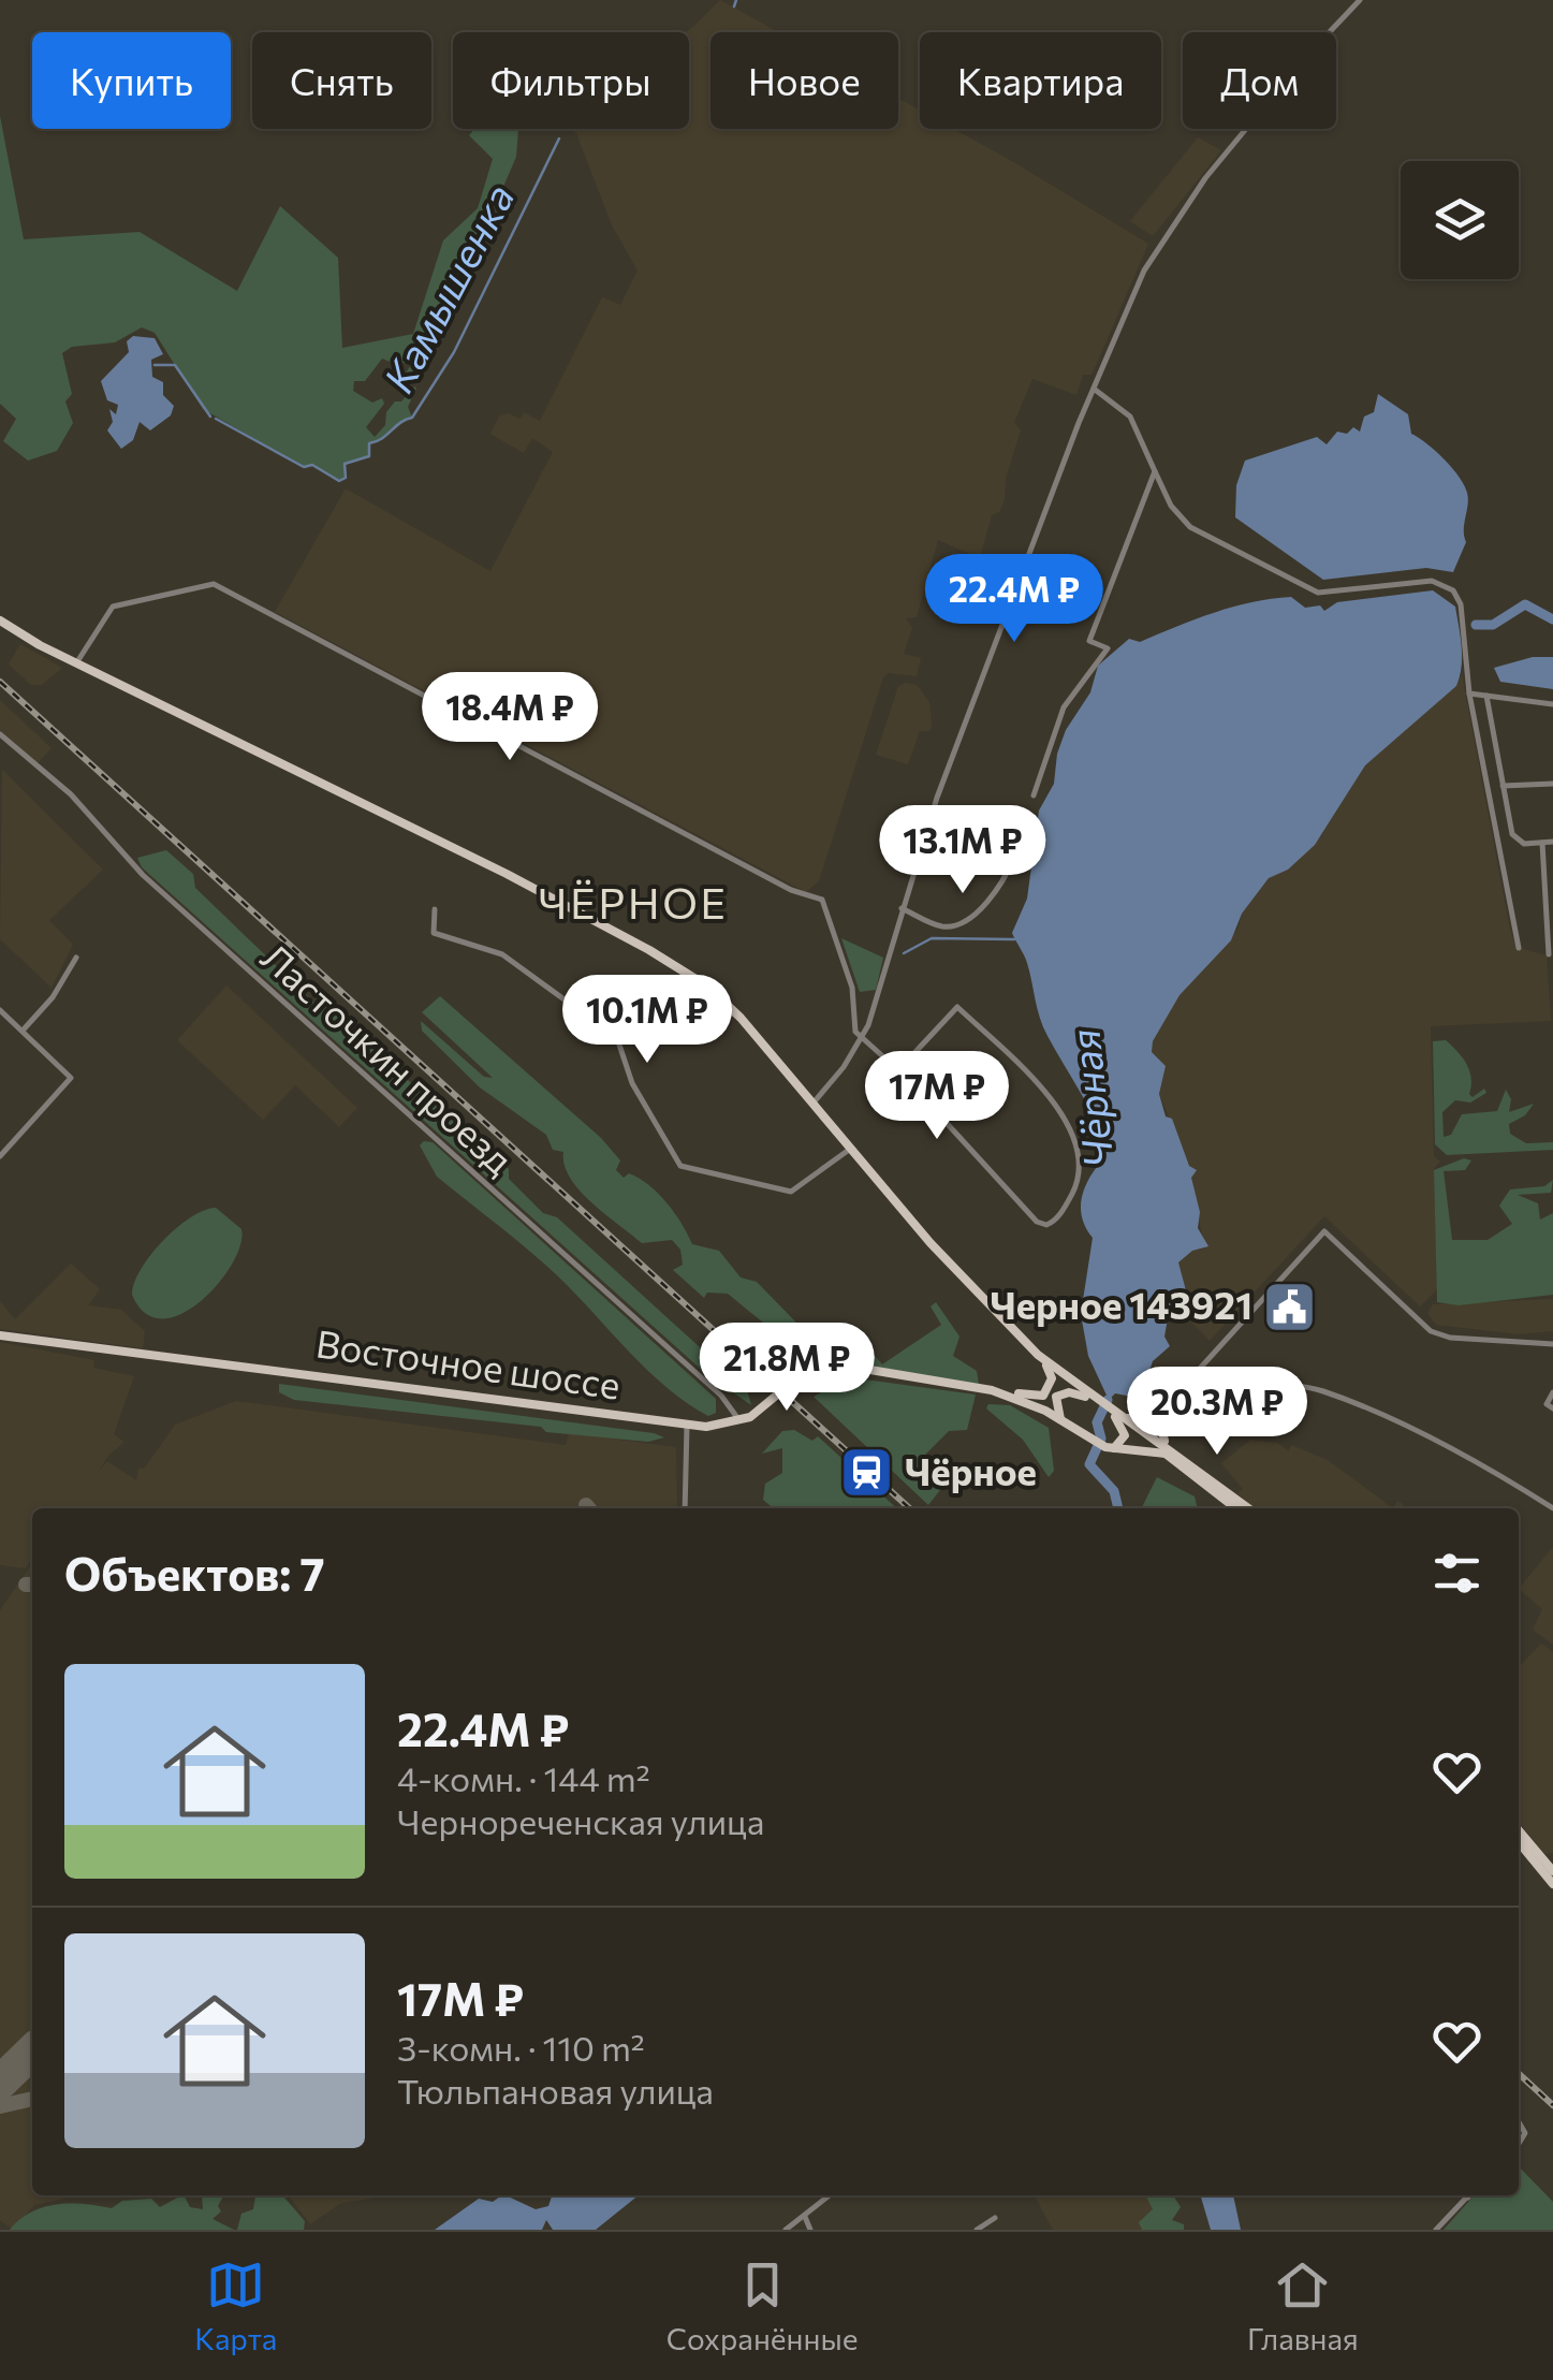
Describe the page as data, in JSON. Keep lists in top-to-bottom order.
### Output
{
  "streets": {
    "main road": ["Восточное шоссе"],
    "street": ["Ласточкин проезд"]
  },
  "crossings": [
    ["Ласточкин проезд", "Восточное шоссе"]
  ],
  "districts": ["ЧЁРНОЕ"],
  "water": ["Камышенка", "Чёрная"],
  "places": {
    "public building": ["Черное 143921"],
    "station": ["Чёрное"]
  },
  "page": {
    "chip": [
      "Купить",
      "Снять",
      "Фильтры",
      "Новое",
      "Квартира",
      "Дом"
    ],
    "price": [
      "22.4M ₽",
      "18.4M ₽",
      "13.1M ₽",
      "10.1M ₽",
      "17M ₽",
      "21.8M ₽",
      "20.3M ₽"
    ],
    "heading": "Объектов: 7",
    "list": [
      {
        "name": "22.4M ₽",
        "note": "4-комн. · 144 m² · Чернореченская улица"
      },
      {
        "name": "17M ₽",
        "note": "3-комн. · 110 m² · Тюльпановая улица"
      }
    ],
    "tabs": ["Карта", "Сохранённые", "Главная"]
  }
}
